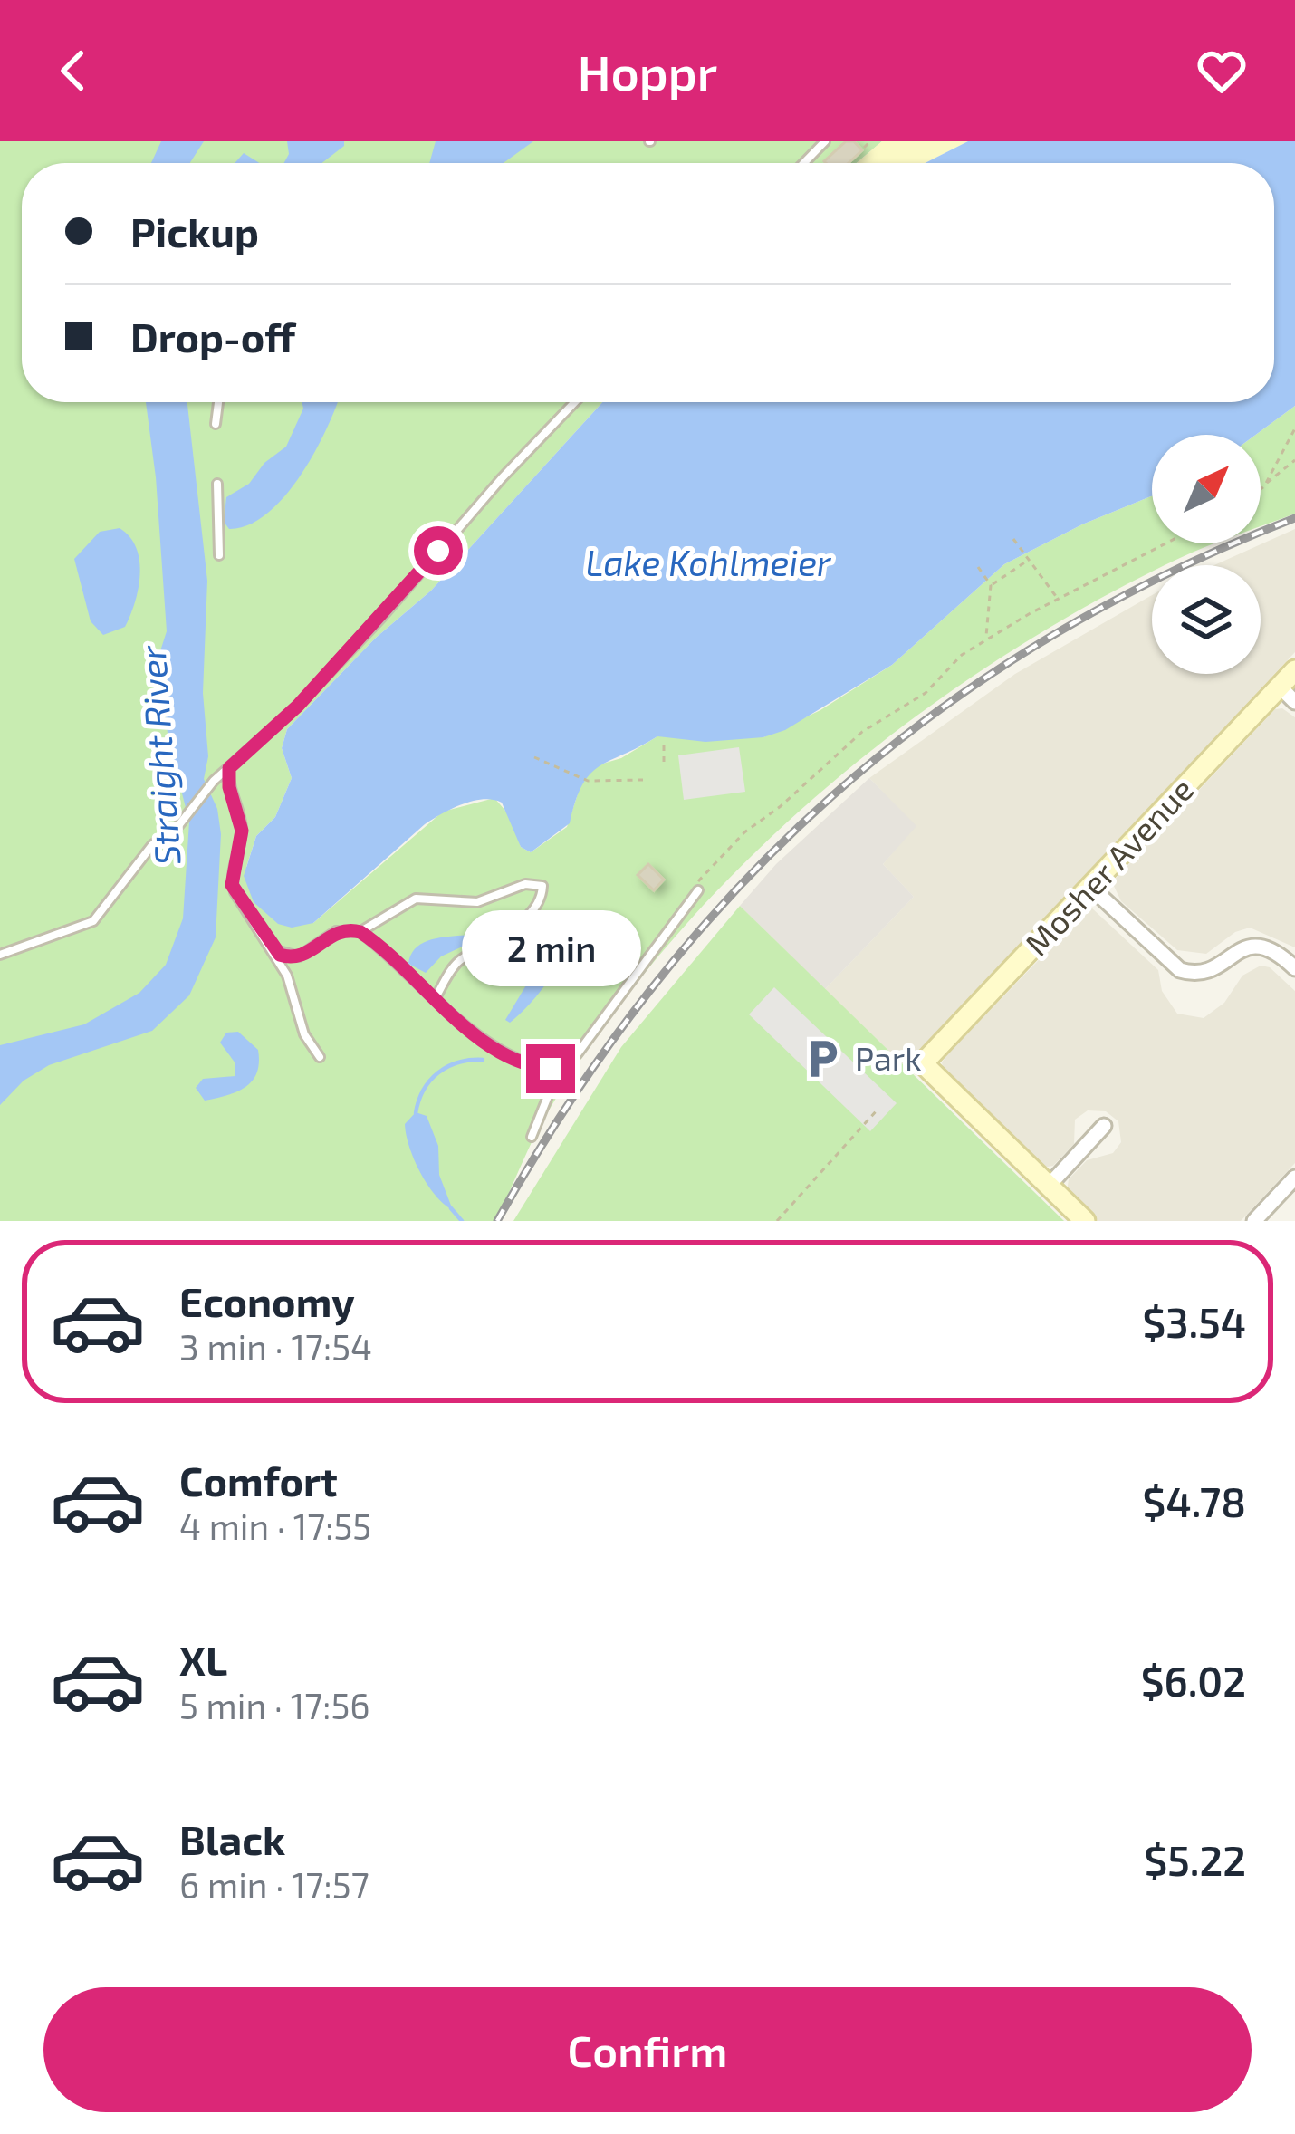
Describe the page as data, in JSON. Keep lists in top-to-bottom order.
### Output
{
  "streets": {
    "street": ["Mosher Avenue"]
  },
  "water": ["Lake Kohlmeier", "Straight River"],
  "places": {
    "parking": ["Park"]
  },
  "north": "top right",
  "page": {
    "header": "Hoppr",
    "banner": ["Pickup", "Drop-off"],
    "bubble": "2 min",
    "list": [
      {
        "name": "Economy",
        "note": "3 min · 17:54",
        "value": "$3.54"
      },
      {
        "name": "Comfort",
        "note": "4 min · 17:55",
        "value": "$4.78"
      },
      {
        "name": "XL",
        "note": "5 min · 17:56",
        "value": "$6.02"
      },
      {
        "name": "Black",
        "note": "6 min · 17:57",
        "value": "$5.22"
      }
    ],
    "buttons": "Confirm"
  }
}
